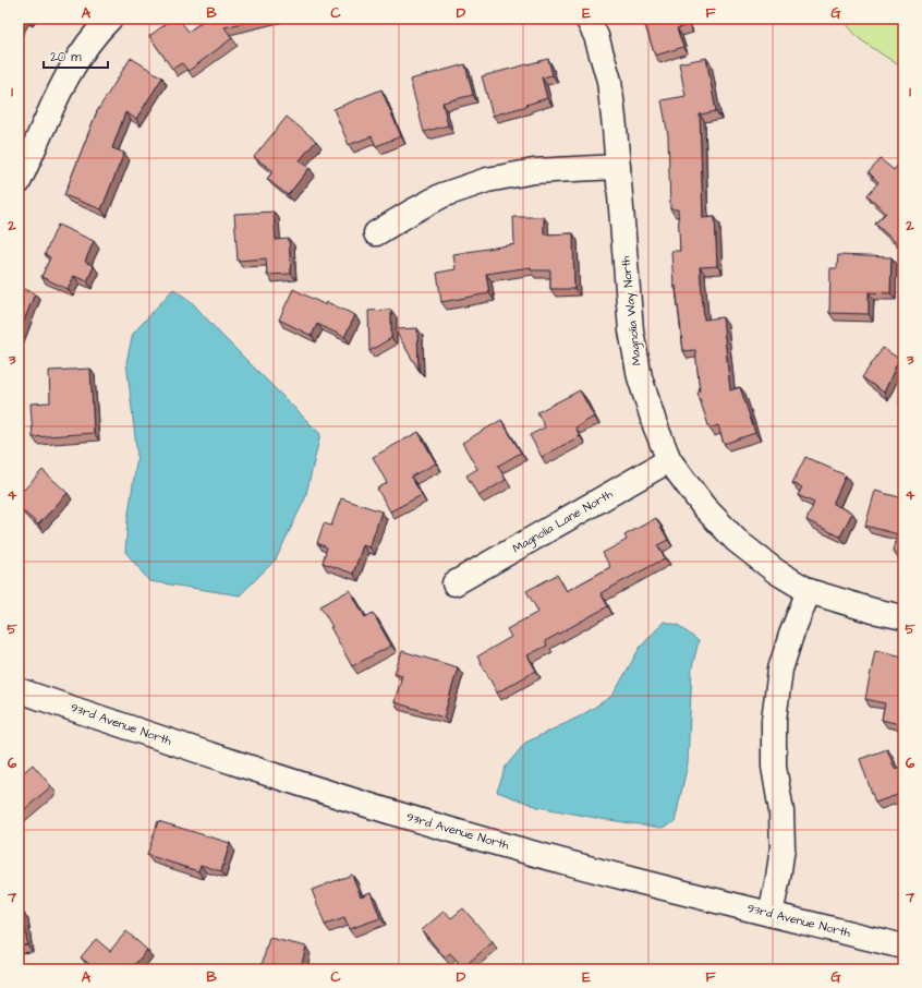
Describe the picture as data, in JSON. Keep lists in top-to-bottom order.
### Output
{
  "streets": {
    "street": ["Magnolia Way North", "Magnolia Lane North", "93rd Avenue North"]
  },
  "crossings": [
    ["Magnolia Way North", "Magnolia Lane North"]
  ],
  "scale_bar": "20 m",
  "grid": {
    "columns": [
      "A",
      "B",
      "C",
      "D",
      "E",
      "F",
      "G"
    ],
    "rows": [
      "1",
      "2",
      "3",
      "4",
      "5",
      "6",
      "7"
    ]
  }
}
